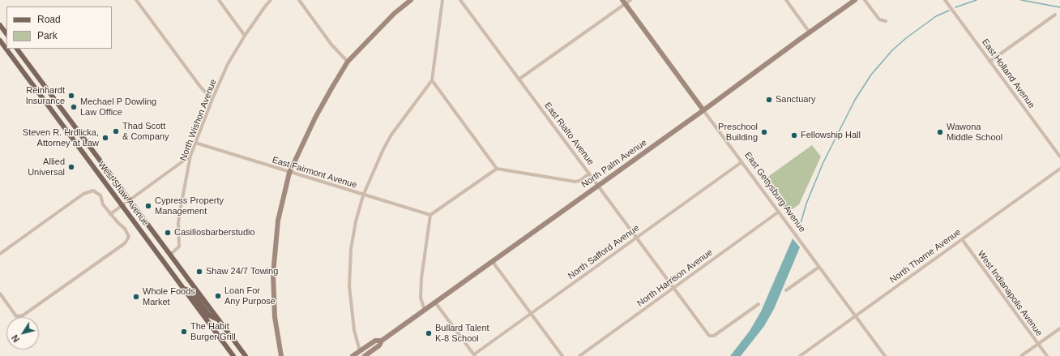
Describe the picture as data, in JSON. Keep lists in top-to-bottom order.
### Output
{
  "streets": {
    "main road": ["North Palm Avenue", "East Gettysburg Avenue", "West Shaw Avenue"],
    "street": [
      "East Holland Avenue",
      "North Wishon Avenue",
      "East Rialto Avenue",
      "East Fairmont Avenue",
      "North Safford Avenue",
      "North Thorne Avenue",
      "North Harrison Avenue",
      "West Indianapolis Avenue"
    ]
  },
  "crossings": [
    ["North Wishon Avenue", "East Fairmont Avenue"],
    ["North Wishon Avenue", "West Shaw Avenue"],
    ["East Rialto Avenue", "North Palm Avenue"],
    ["East Rialto Avenue", "North Safford Avenue"],
    ["East Rialto Avenue", "North Harrison Avenue"],
    ["North Palm Avenue", "East Gettysburg Avenue"],
    ["East Gettysburg Avenue", "North Safford Avenue"],
    ["East Gettysburg Avenue", "North Thorne Avenue"],
    ["East Gettysburg Avenue", "North Harrison Avenue"],
    ["North Thorne Avenue", "West Indianapolis Avenue"]
  ],
  "places": [
    "Reinhardt Insurance",
    "Sanctuary",
    "Mechael P Dowling Law Office",
    "Thad Scott & Company",
    "Preschool Building",
    "Wawona Middle School",
    "Fellowship Hall",
    "Steven R. Hrdlicka, Attorney at Law",
    "Allied Universal",
    "Cypress Property Management",
    "Casillosbarberstudio",
    "Shaw 24/7 Towing",
    "Loan For Any Purpose",
    "Whole Foods Market",
    "The Habit Burger Grill",
    "Bullard Talent K-8 School"
  ],
  "legend": ["Road", "Park"],
  "north": "bottom left"
}
